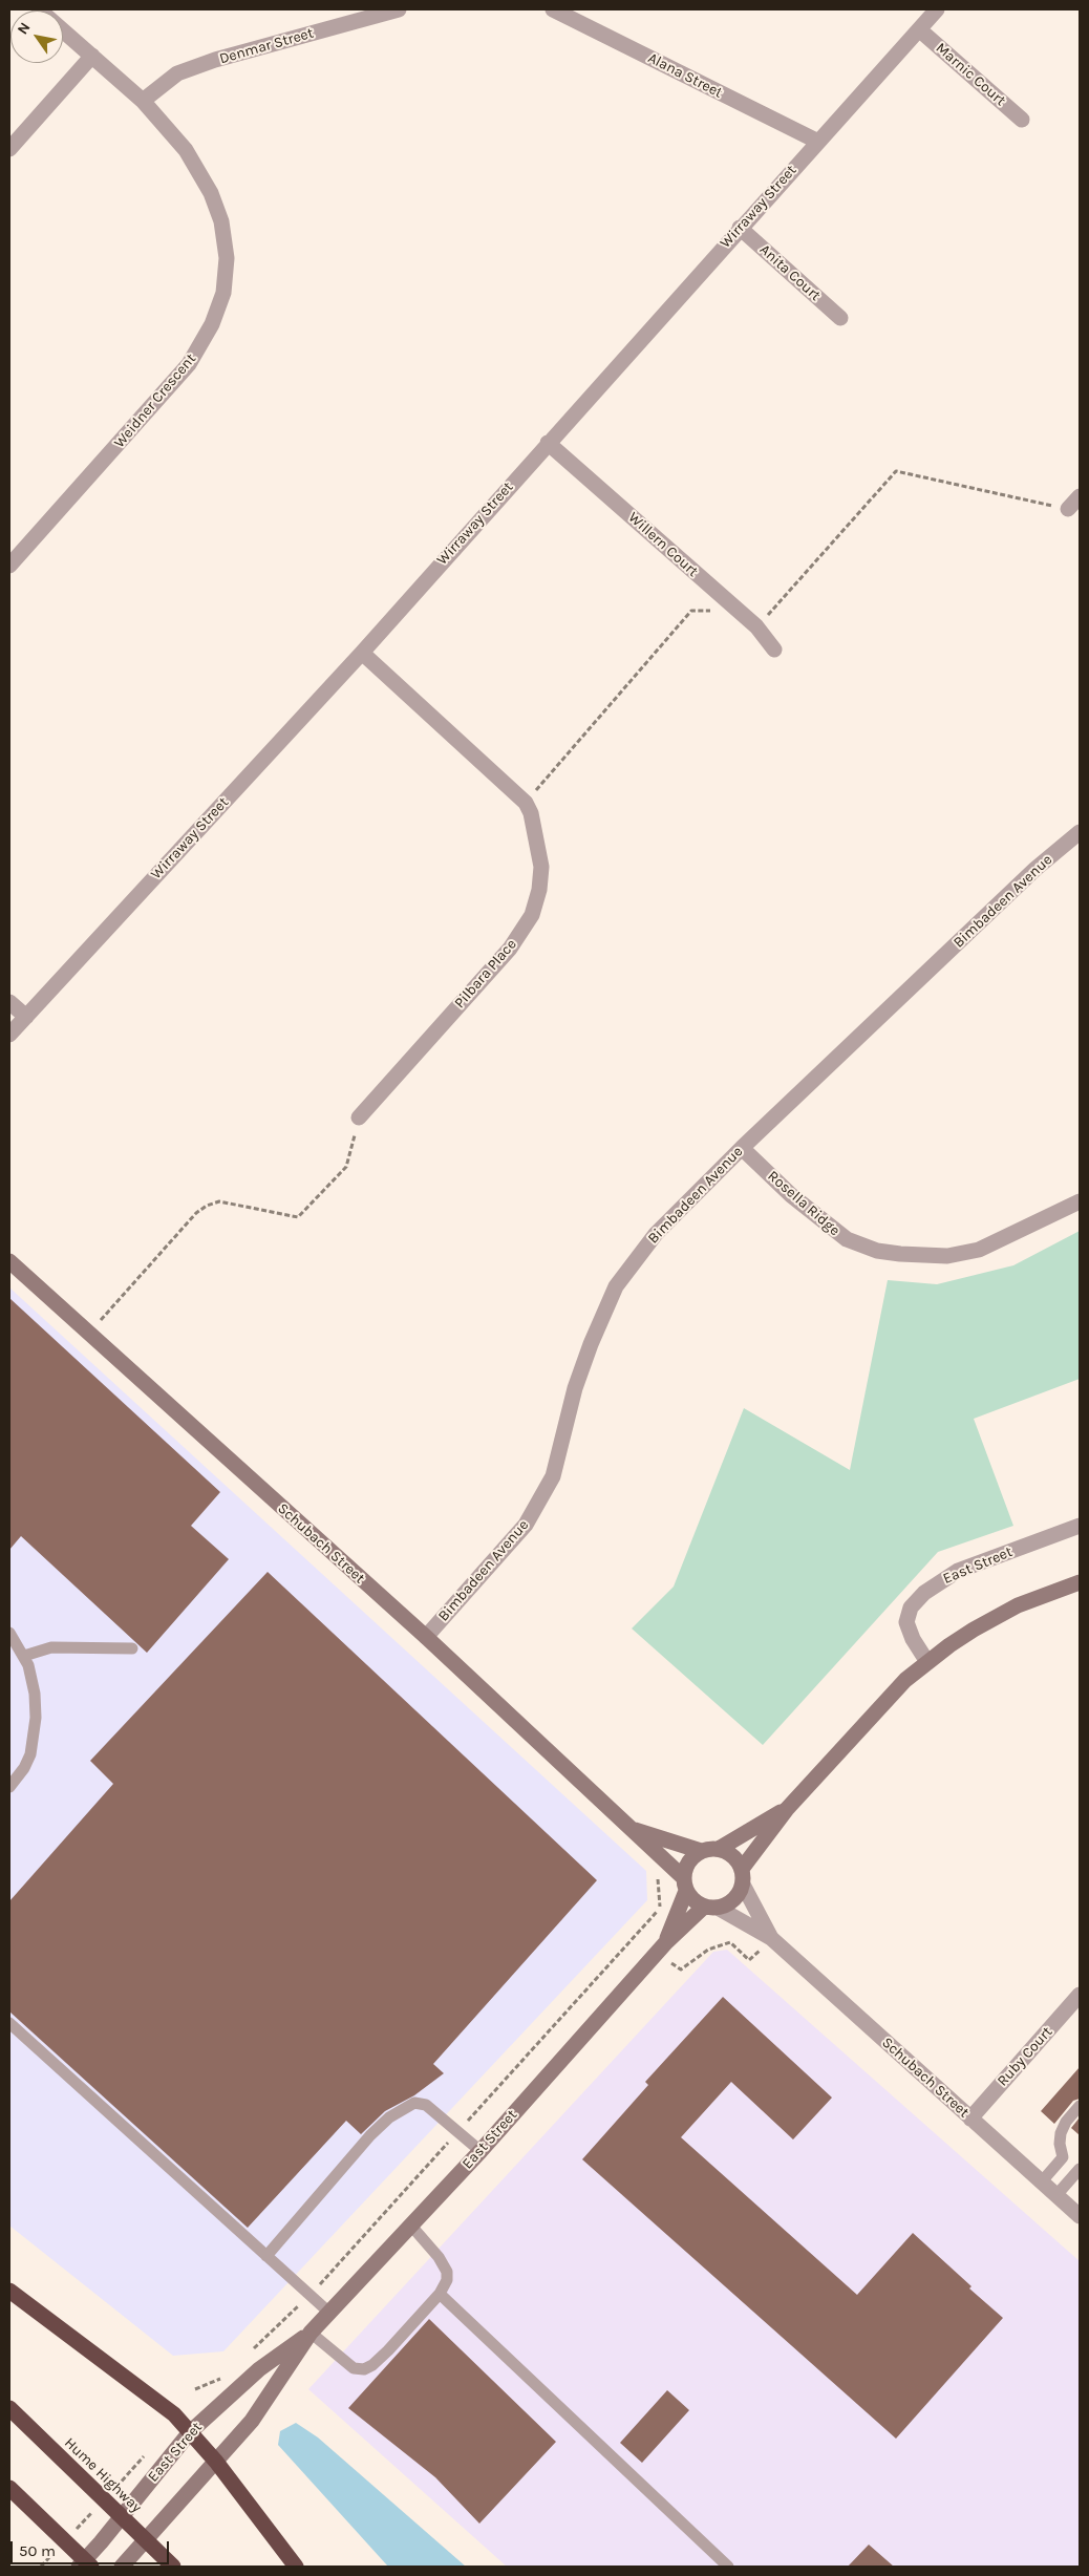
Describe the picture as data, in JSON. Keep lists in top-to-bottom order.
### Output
{
  "streets": {
    "highway": ["Hume Highway"],
    "main road": ["Schubach Street", "East Street"],
    "street": [
      "Denmar Street",
      "Marnic Court",
      "Alana Street",
      "Wirraway Street",
      "Anita Court",
      "Weidner Crescent",
      "Willern Court",
      "Bimbadeen Avenue",
      "Pilbara Place",
      "Rosella Ridge",
      "Ruby Court"
    ]
  },
  "crossings": [
    ["Denmar Street", "Weidner Crescent"],
    ["Marnic Court", "Wirraway Street"],
    ["Alana Street", "Wirraway Street"],
    ["Wirraway Street", "Anita Court"],
    ["Wirraway Street", "Willern Court"],
    ["Wirraway Street", "Pilbara Place"],
    ["Bimbadeen Avenue", "Rosella Ridge"],
    ["Bimbadeen Avenue", "Schubach Street"],
    ["Schubach Street", "East Street"],
    ["Schubach Street", "Ruby Court"]
  ],
  "scale_bar": "50 m",
  "north": "top left"
}
